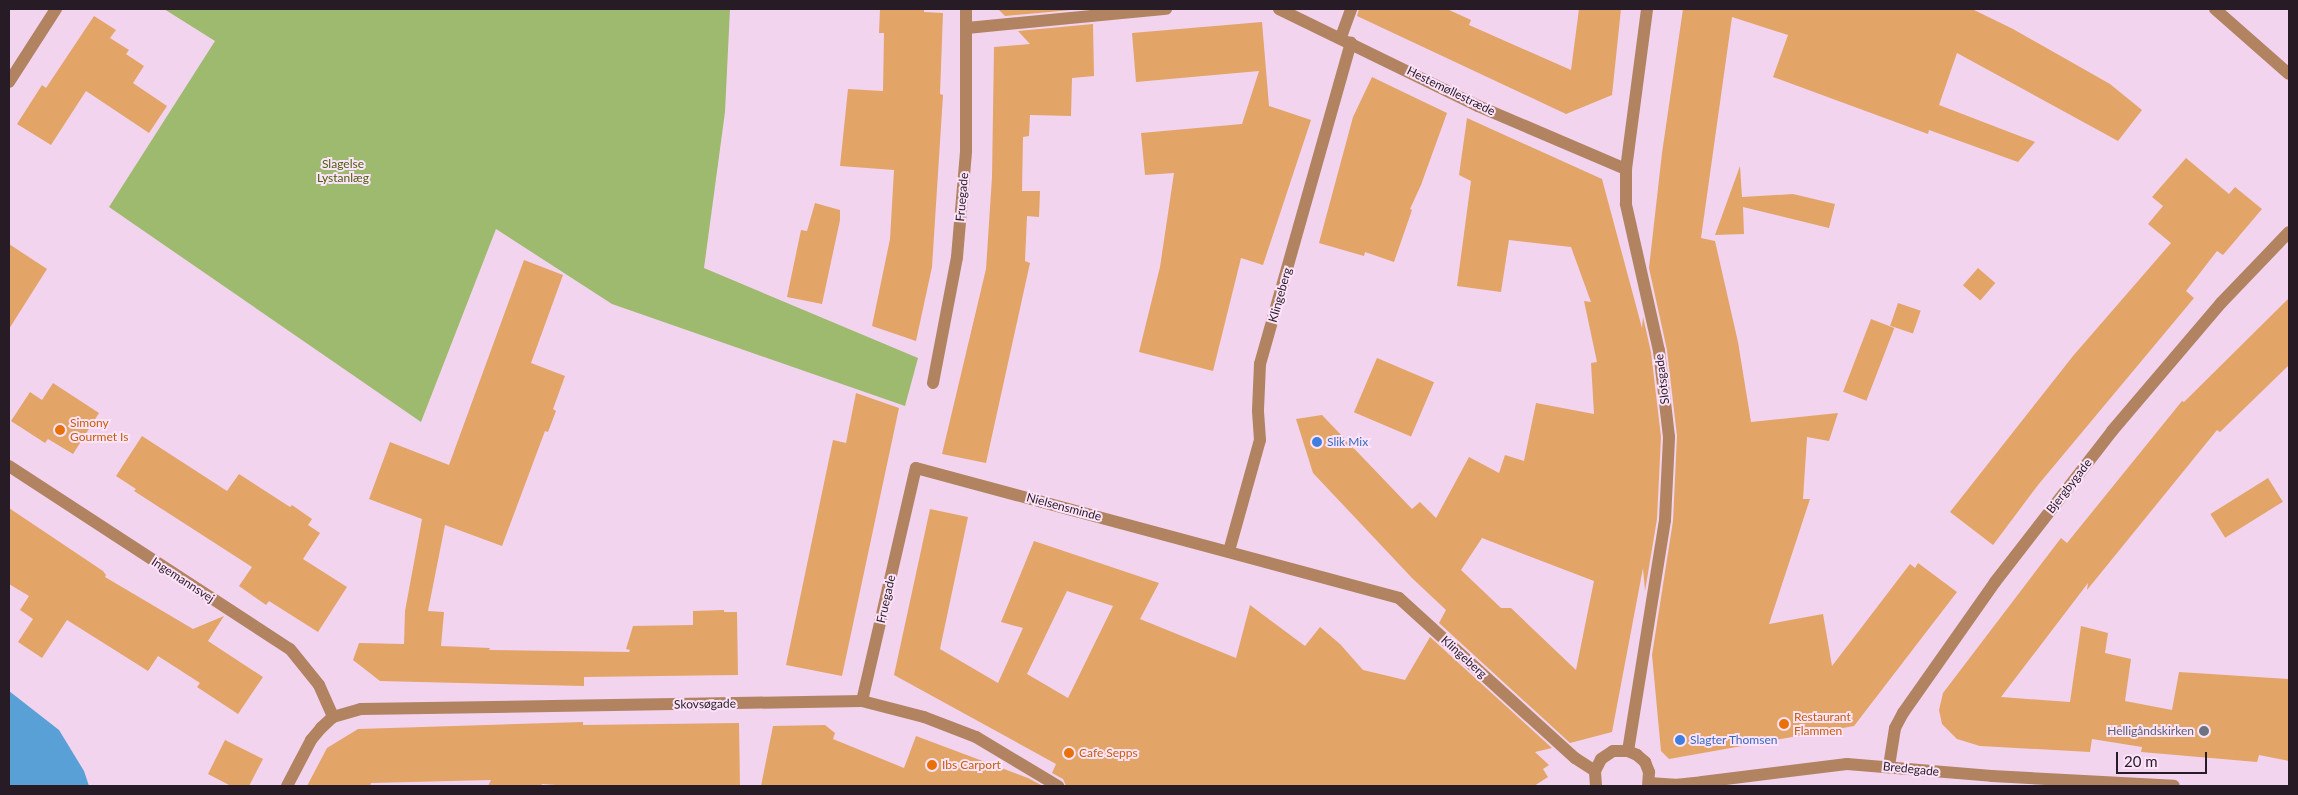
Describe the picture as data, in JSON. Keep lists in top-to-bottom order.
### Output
{
  "streets": {
    "street": [
      "Hestemøllestræde",
      "Fruegade",
      "Klingeberg",
      "Slotsgade",
      "Bjergbygade",
      "Nielsensminde",
      "Ingemannsvej",
      "Skovsøgade",
      "Bredegade"
    ]
  },
  "crossings": [
    ["Hestemøllestræde", "Klingeberg"],
    ["Hestemøllestræde", "Slotsgade"],
    ["Fruegade", "Nielsensminde"],
    ["Fruegade", "Skovsøgade"],
    ["Klingeberg", "Nielsensminde"],
    ["Bjergbygade", "Bredegade"],
    ["Ingemannsvej", "Skovsøgade"]
  ],
  "parks": ["Slagelse Lystanlæg"],
  "places": [
    "Simony Gourmet Is",
    "Slik Mix",
    "Restaurant Flammen",
    "Helligåndskirken",
    "Slagter Thomsen",
    "Cafe Sepps",
    "Ibs Carport"
  ],
  "scale_bar": "20 m"
}
